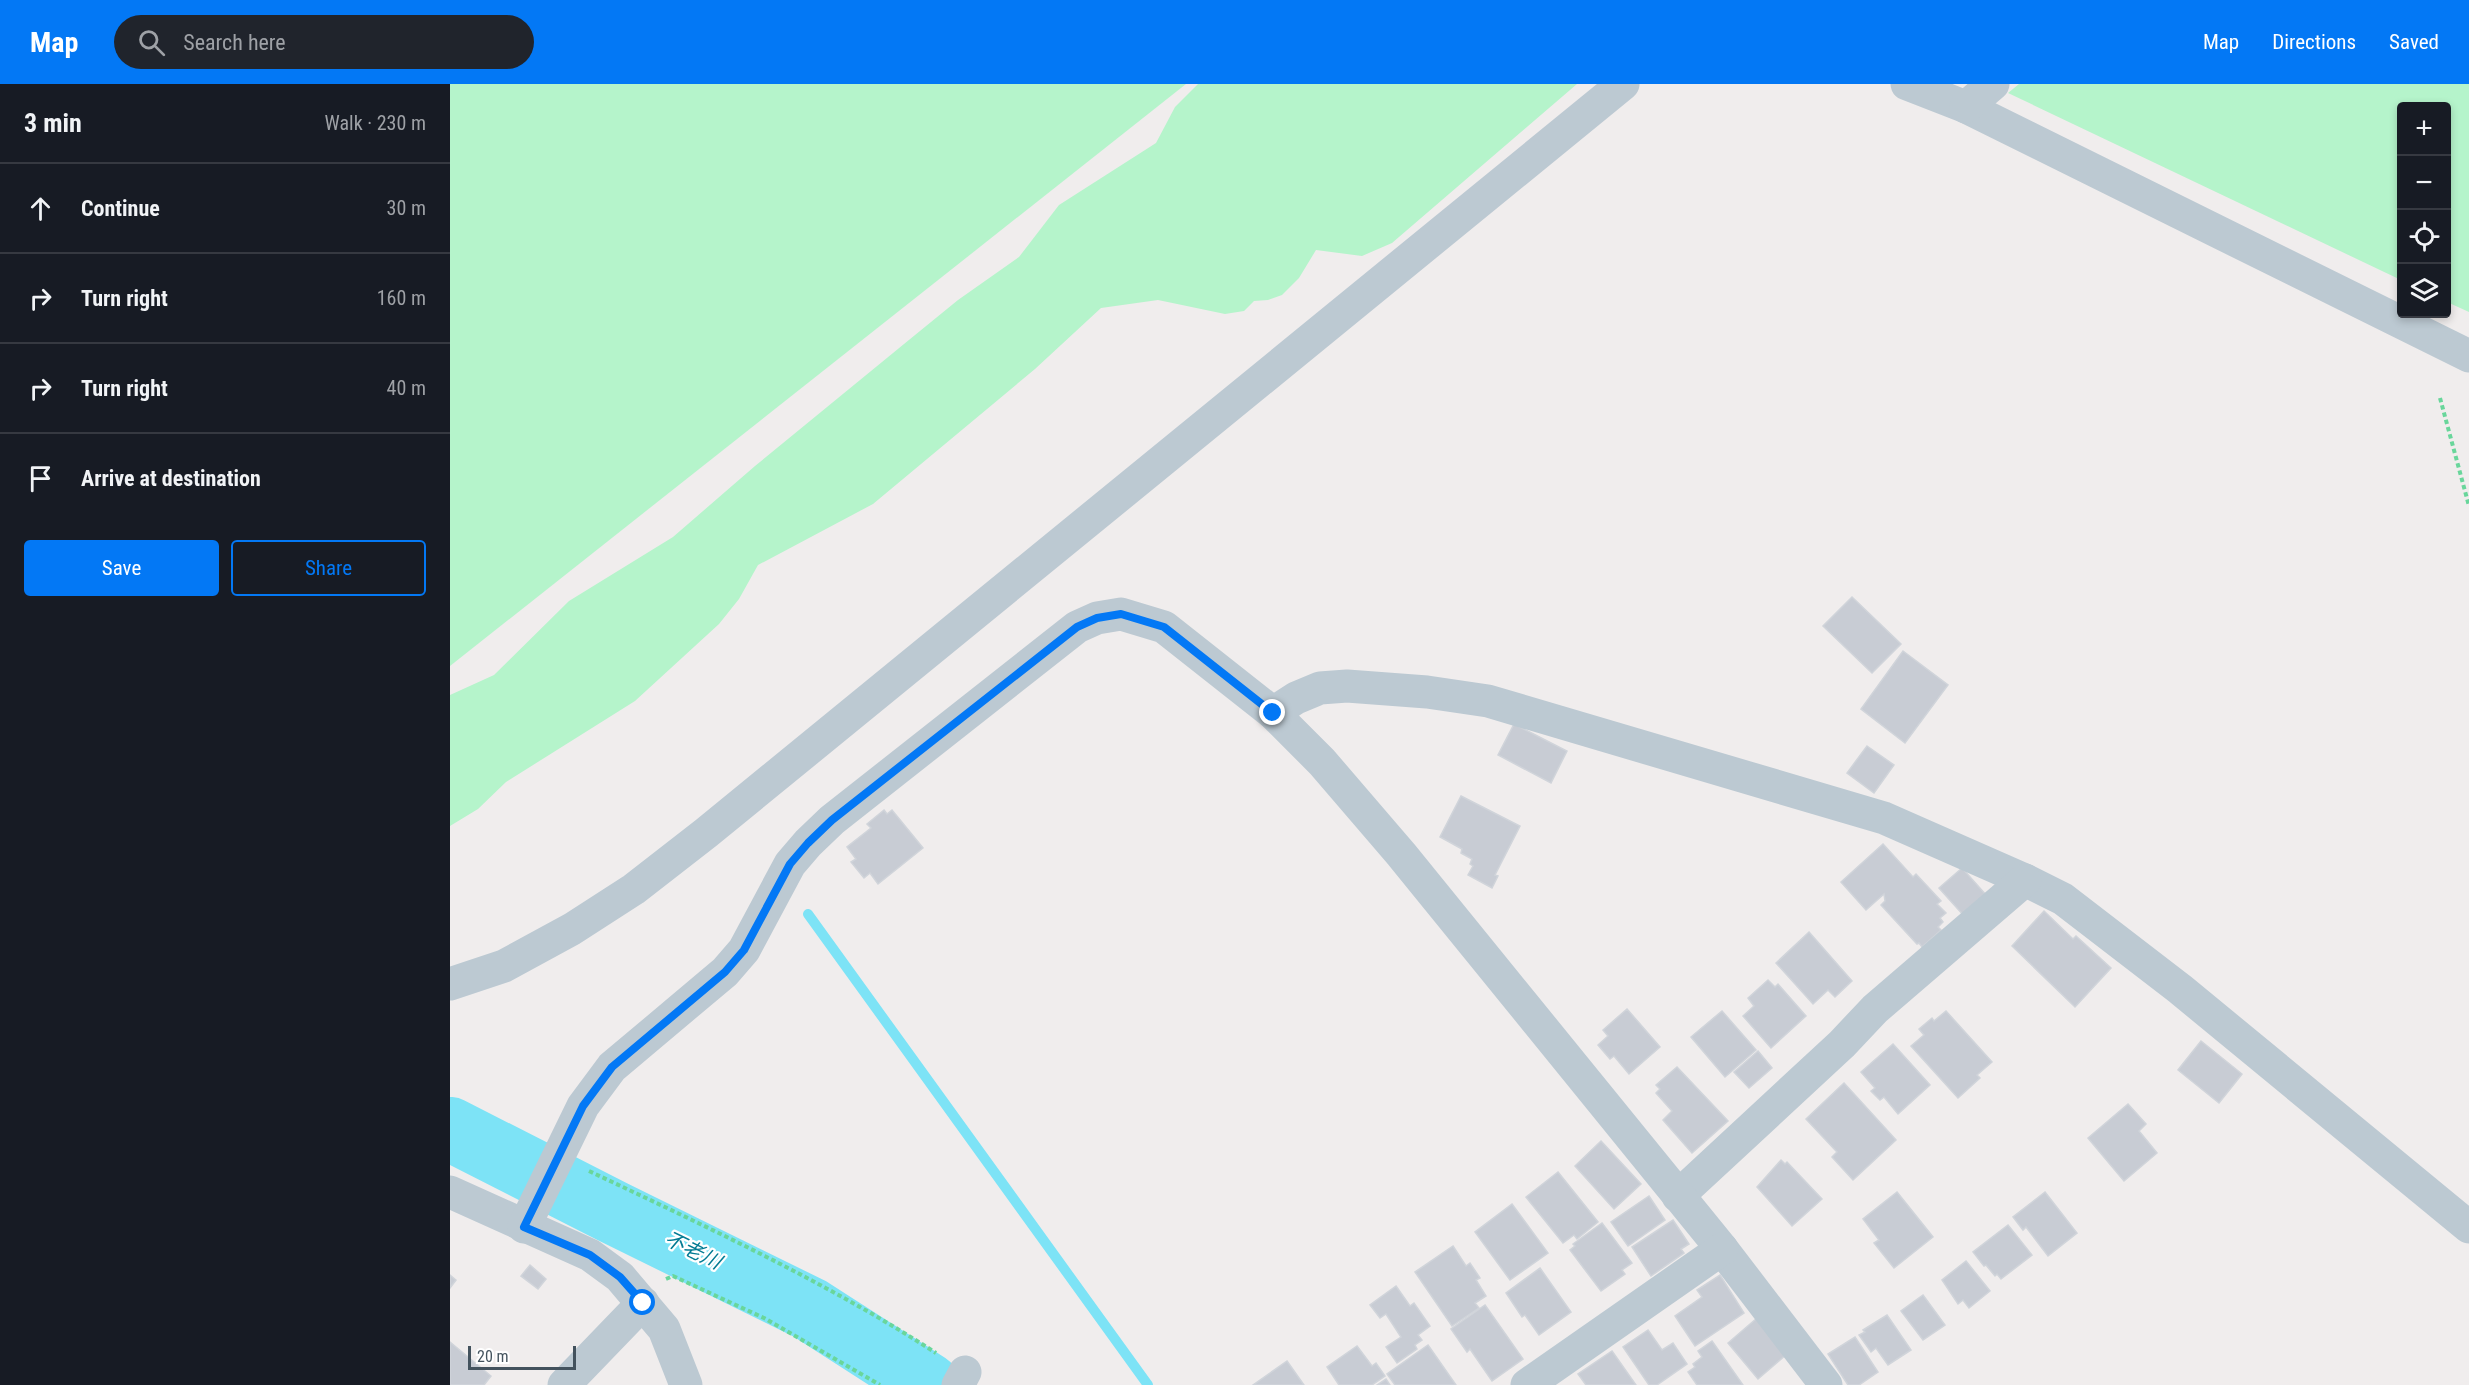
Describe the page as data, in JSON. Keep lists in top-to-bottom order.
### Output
{
  "water": ["不老川"],
  "scale_bar": "20 m",
  "page": {
    "header": "Map",
    "search": "Search here",
    "nav": ["Map", "Directions", "Saved"],
    "heading": ["3 min", "Walk · 230 m"],
    "map_buttons": ["+", "−"],
    "list": [
      ["Continue", "30 m"],
      ["Turn right", "160 m"],
      ["Turn right", "40 m"],
      "Arrive at destination"
    ],
    "buttons": ["Save", "Share"],
    "scale": "20 m"
  }
}
